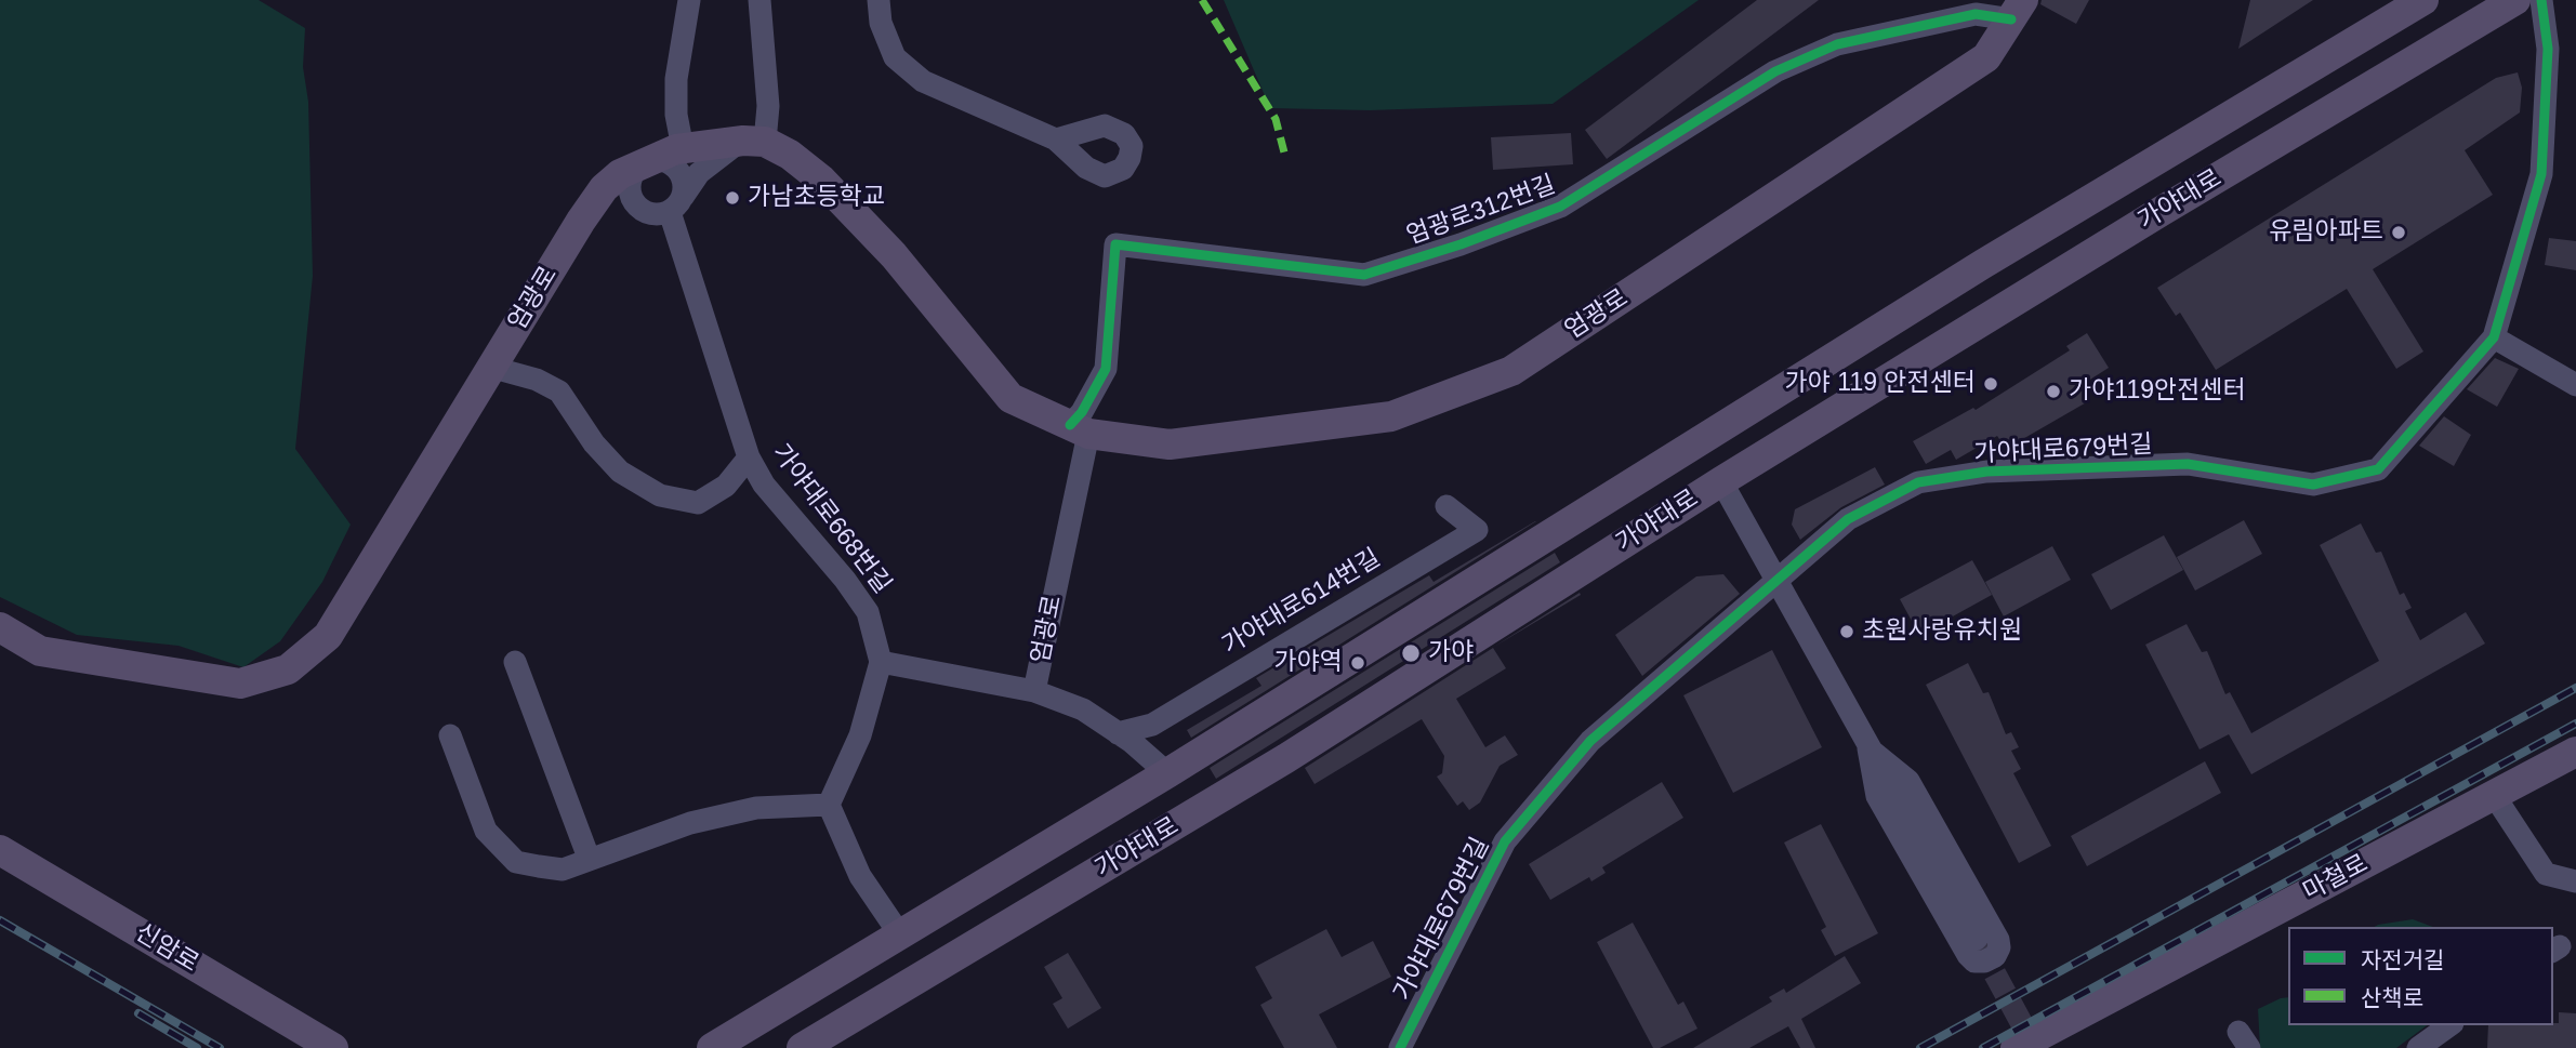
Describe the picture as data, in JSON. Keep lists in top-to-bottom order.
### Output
{
  "streets": {
    "main road": [
      "가야대로",
      "엄광로",
      "마철로",
      "신암로"
    ],
    "street": [
      "엄광로312번길",
      "가야대로679번길",
      "가야대로668번길",
      "가야대로614번길"
    ]
  },
  "crossings": [
    ["엄광로312번길", "엄광로"],
    ["엄광로", "가야대로668번길"]
  ],
  "places": [
    "가남초등학교",
    "유림아파트",
    "가야 119 안전센터",
    "가야119안전센터",
    "초원사랑유치원",
    "가야",
    "가야역"
  ],
  "legend": ["자전거길", "산책로"]
}
